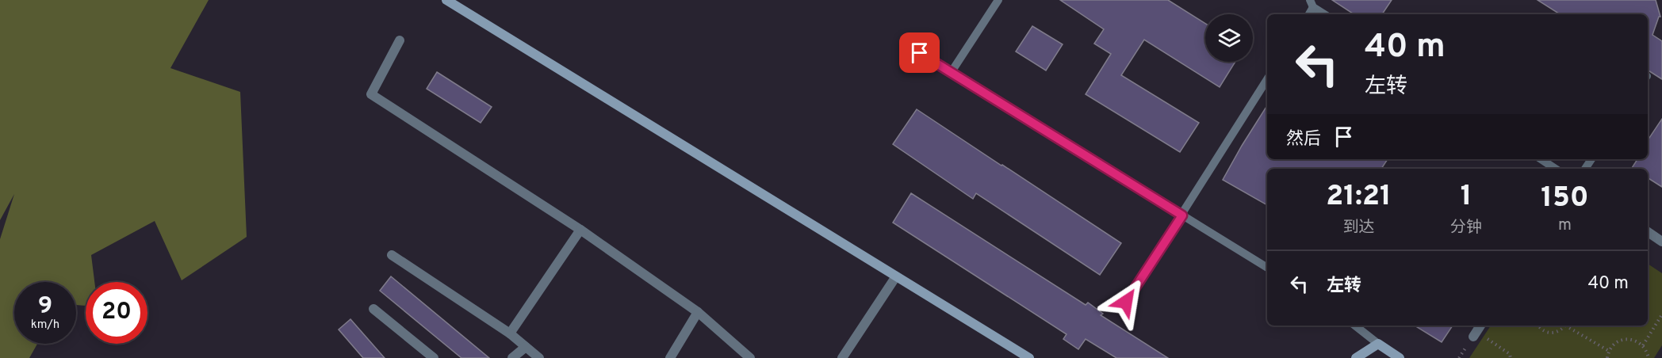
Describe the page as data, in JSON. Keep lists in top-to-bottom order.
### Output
{
  "page": {
    "turn": ["40 m", "左转"],
    "then": "然后",
    "eta": [
      "21:21",
      "到达",
      "1",
      "分钟",
      "150",
      "m"
    ],
    "list": [
      {
        "name": "左转",
        "value": "40 m"
      }
    ],
    "speed": "9 km/h",
    "limit": "20"
  }
}
